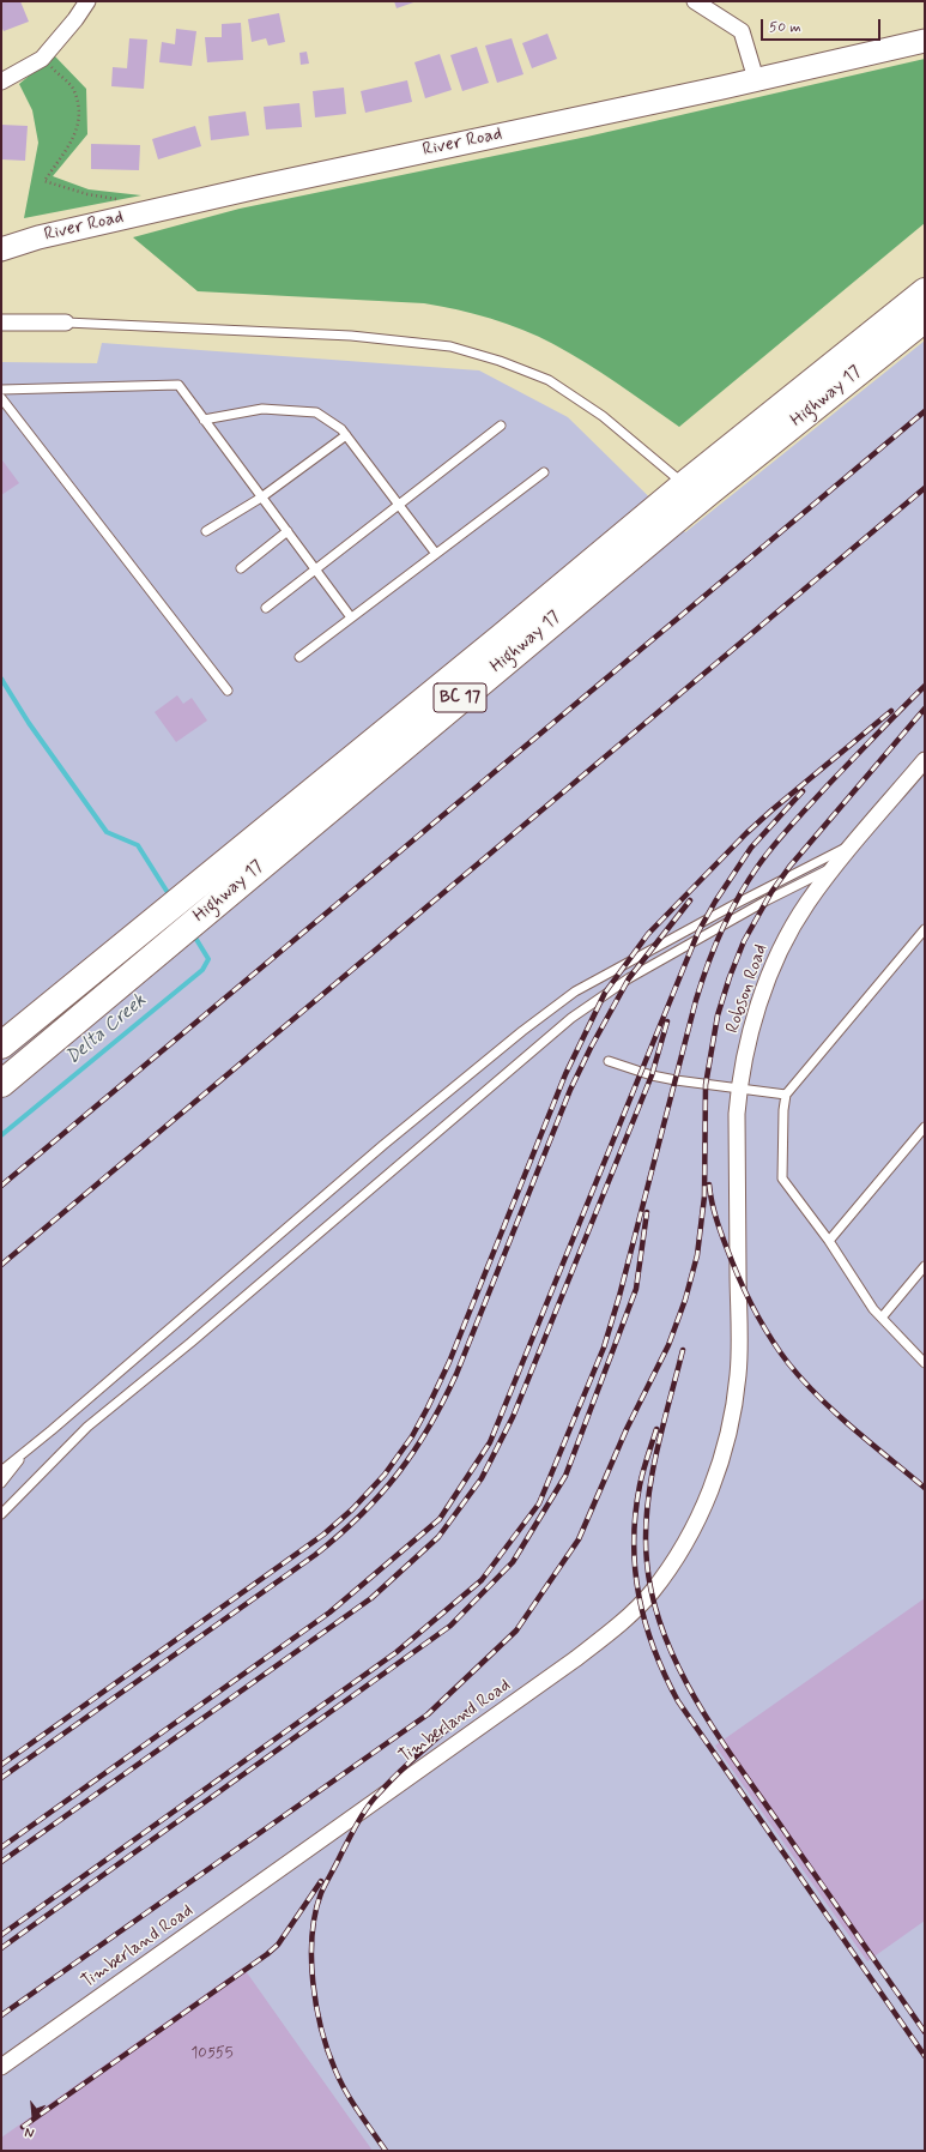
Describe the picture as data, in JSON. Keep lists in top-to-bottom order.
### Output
{
  "streets": {
    "highway": ["Highway 17", "BC 17"],
    "street": ["River Road", "Robson Road", "Timberland Road"]
  },
  "crossings": [
    ["Robson Road", "Timberland Road"]
  ],
  "water": ["Delta Creek"],
  "house_numbers": ["10555"],
  "scale_bar": "50 m",
  "north": "bottom"
}
